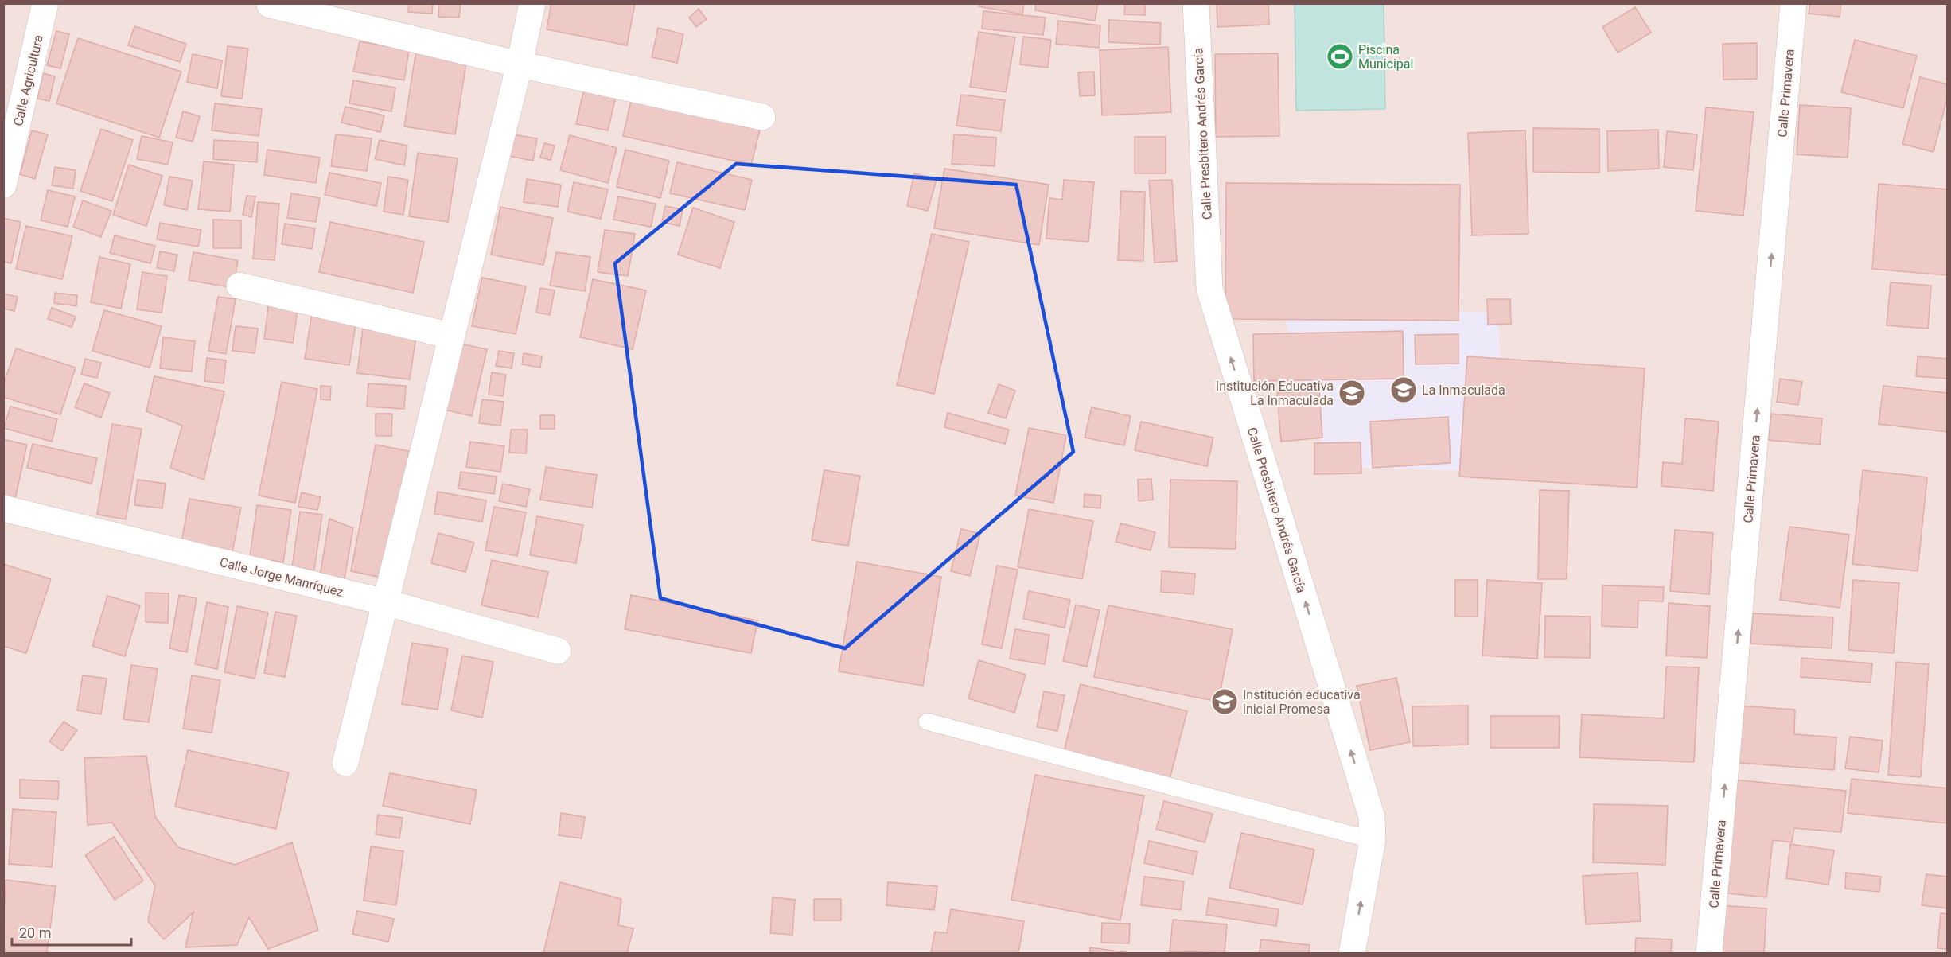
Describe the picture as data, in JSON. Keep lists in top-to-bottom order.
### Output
{
  "streets": {
    "street": [
      "Calle Agricultura",
      "Calle Primavera",
      "Calle Presbitero Andrés García",
      "Calle Jorge Manríquez"
    ]
  },
  "one_way": ["Calle Primavera", "Calle Presbitero Andrés García"],
  "places": {
    "sports": ["Piscina Municipal"],
    "school or university": ["La Inmaculada", "Institución Educativa La Inmaculada", "Institución educativa inicial Promesa"]
  },
  "scale_bar": "20 m"
}
